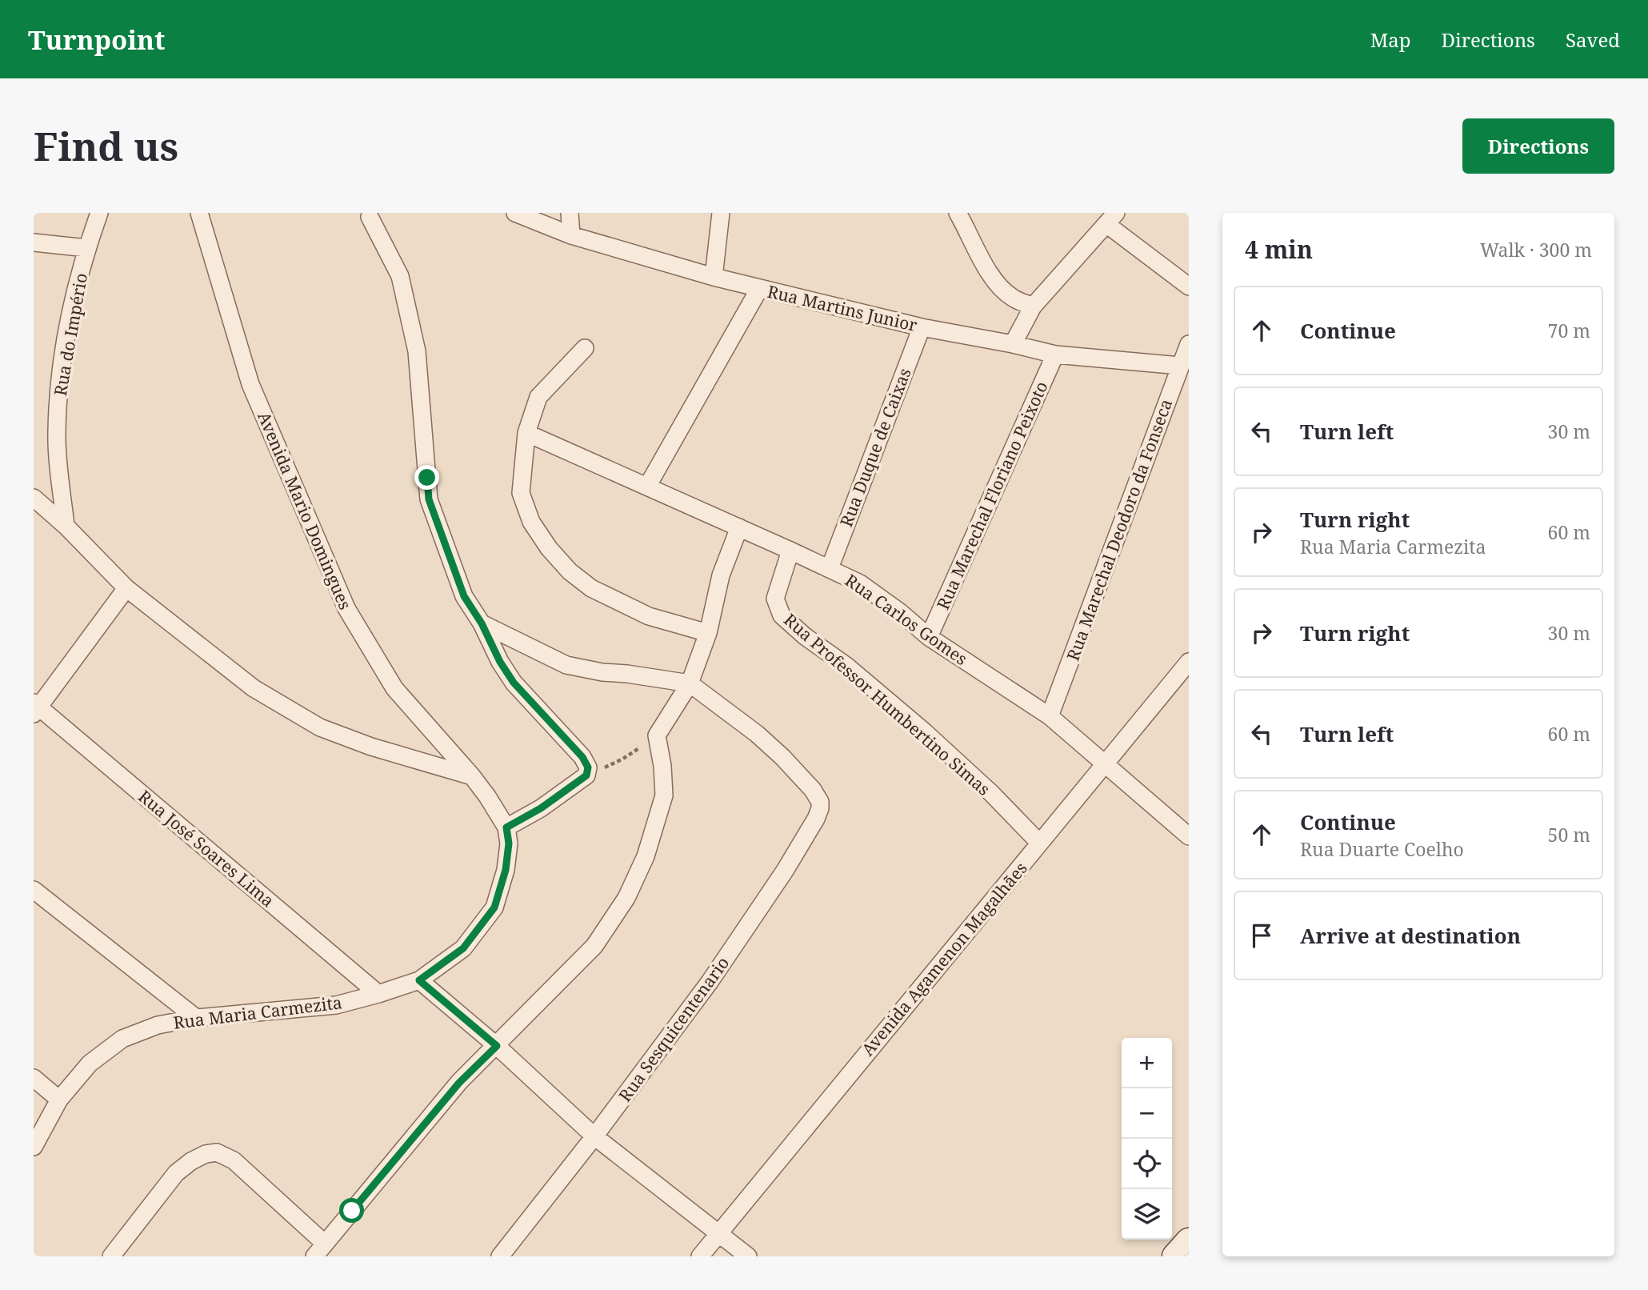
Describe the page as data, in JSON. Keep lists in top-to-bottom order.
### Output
{
  "streets": {
    "street": [
      "Rua Martins Junior",
      "Rua do Império",
      "Rua Duque de Caixas",
      "Rua Marechal Floriano Peixoto",
      "Avenida Mario Domingues",
      "Rua Marechal Deodoro da Fonseca",
      "Rua Carlos Gomes",
      "Rua Professor Humbertino Simas",
      "Rua José Soares Lima",
      "Avenida Agamenon Magalhães",
      "Rua Maria Carmezita",
      "Rua Sesquicentenario"
    ]
  },
  "crossings": [
    ["Rua Martins Junior", "Rua Duque de Caixas"],
    ["Rua Martins Junior", "Rua Marechal Floriano Peixoto"],
    ["Rua Martins Junior", "Rua Marechal Deodoro da Fonseca"],
    ["Rua Duque de Caixas", "Rua Carlos Gomes"],
    ["Rua Marechal Floriano Peixoto", "Rua Carlos Gomes"],
    ["Avenida Mario Domingues", "Rua Maria Carmezita"],
    ["Rua Marechal Deodoro da Fonseca", "Rua Carlos Gomes"],
    ["Rua Carlos Gomes", "Rua Professor Humbertino Simas"],
    ["Rua Carlos Gomes", "Avenida Agamenon Magalhães"],
    ["Rua Professor Humbertino Simas", "Avenida Agamenon Magalhães"],
    ["Rua José Soares Lima", "Rua Maria Carmezita"]
  ],
  "page": {
    "header": "Turnpoint",
    "nav": ["Map", "Directions", "Saved"],
    "buttons": "Directions",
    "title": "Find us",
    "heading": ["4 min", "Walk · 300 m"],
    "list": [
      ["Continue", "70 m"],
      ["Turn left", "30 m"],
      ["Turn right", "Rua Maria Carmezita", "60 m"],
      ["Turn right", "30 m"],
      ["Turn left", "60 m"],
      ["Continue", "Rua Duarte Coelho", "50 m"],
      "Arrive at destination"
    ],
    "map_buttons": ["+", "−"]
  }
}
